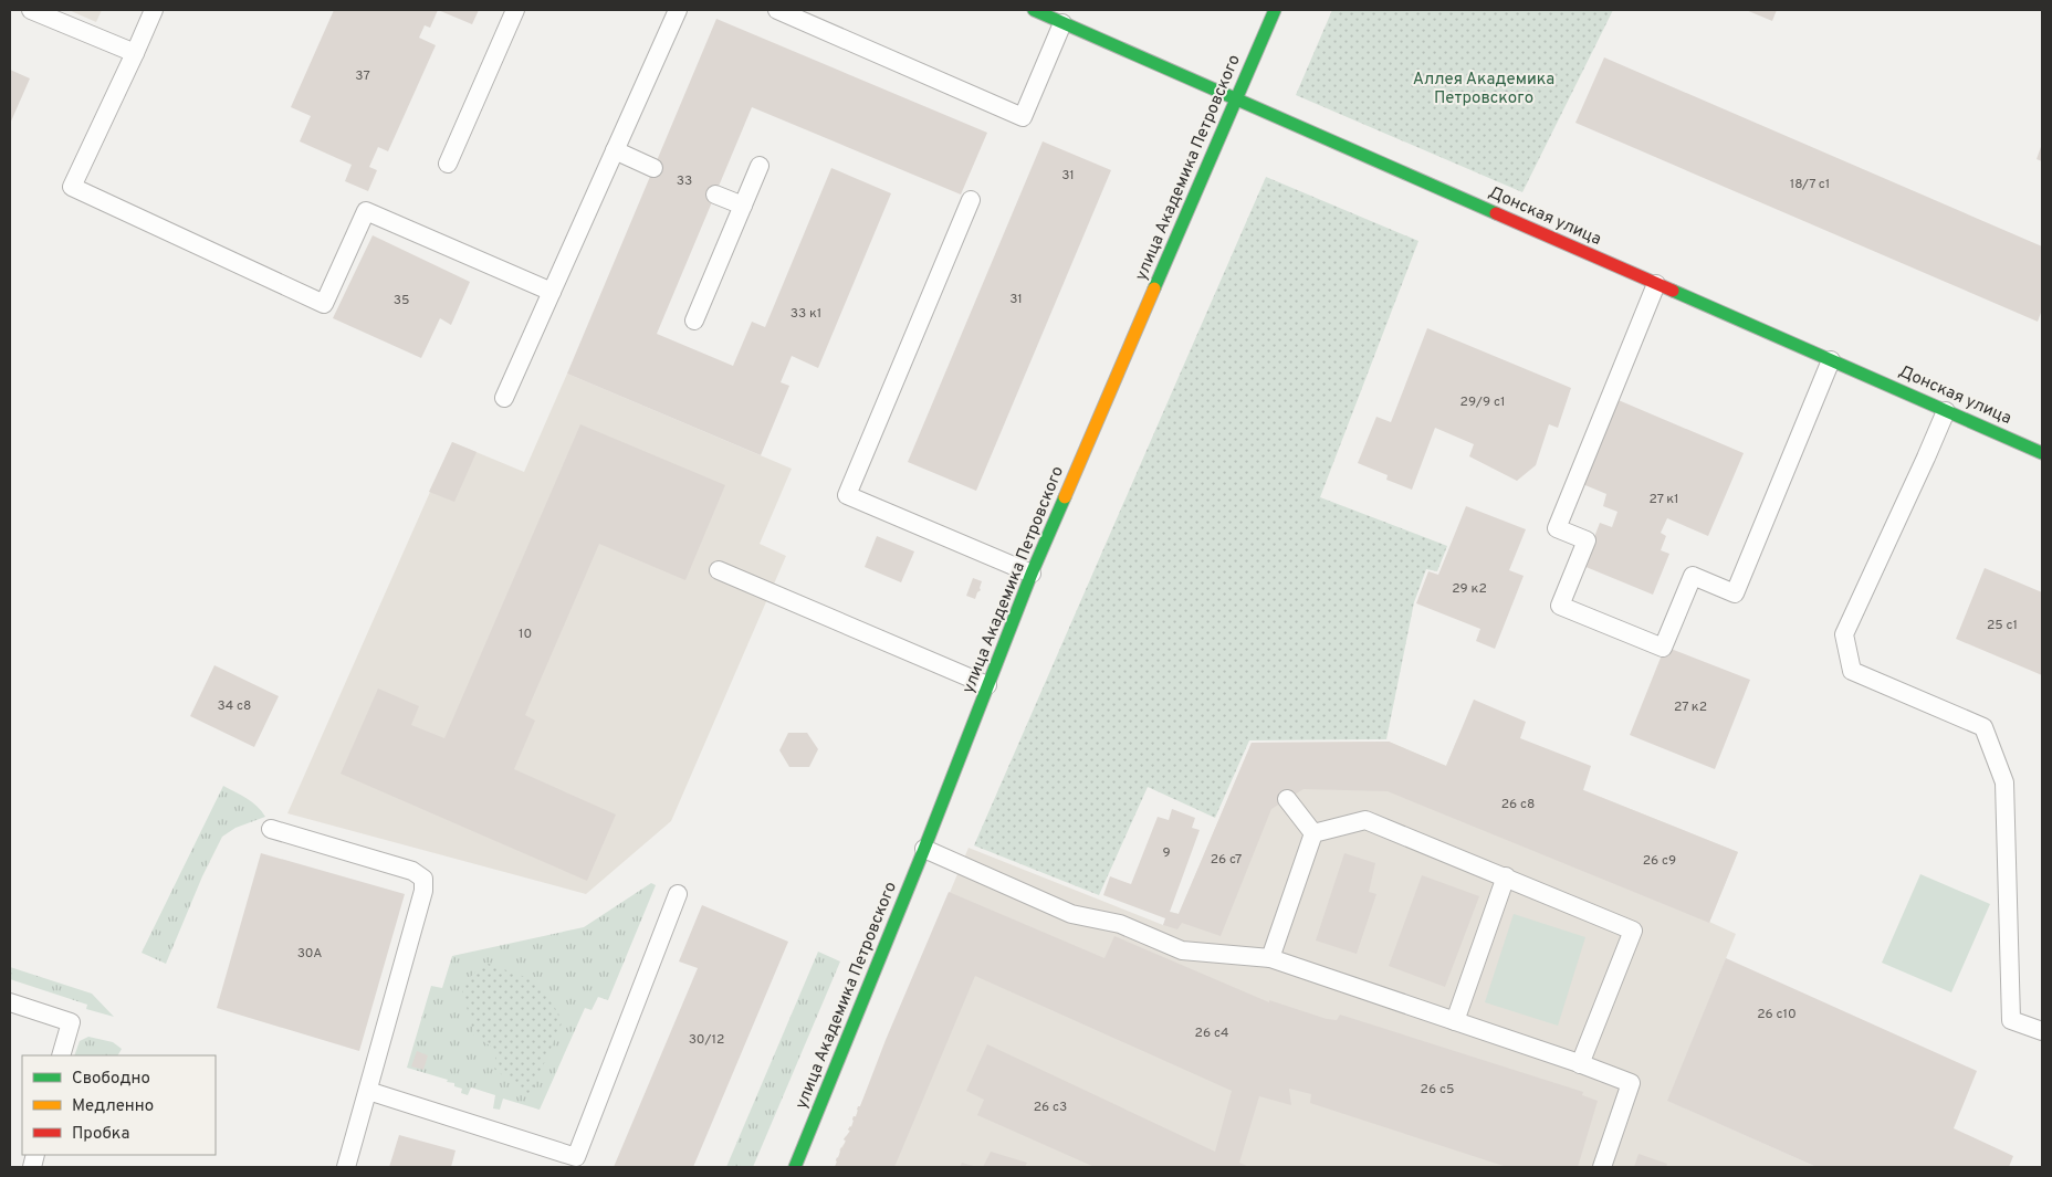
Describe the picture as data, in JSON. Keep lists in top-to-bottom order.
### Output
{
  "streets": {
    "street": ["улица Академика Петровского", "Донская улица"]
  },
  "crossings": [
    ["улица Академика Петровского", "Донская улица"]
  ],
  "parks": ["Аллея Академика Петровского"],
  "house_numbers": [
    "37",
    "31",
    "33",
    "18/7 с1",
    "31",
    "35",
    "33 к1",
    "29/9 с1",
    "27 к1",
    "29 к2",
    "25 с1",
    "10",
    "34 с8",
    "27 к2",
    "26 с8",
    "9",
    "26 с7",
    "26 с9",
    "30А",
    "26 с10",
    "26 с4",
    "30/12",
    "26 с5",
    "26 с3"
  ],
  "legend": ["Свободно", "Медленно", "Пробка"]
}
